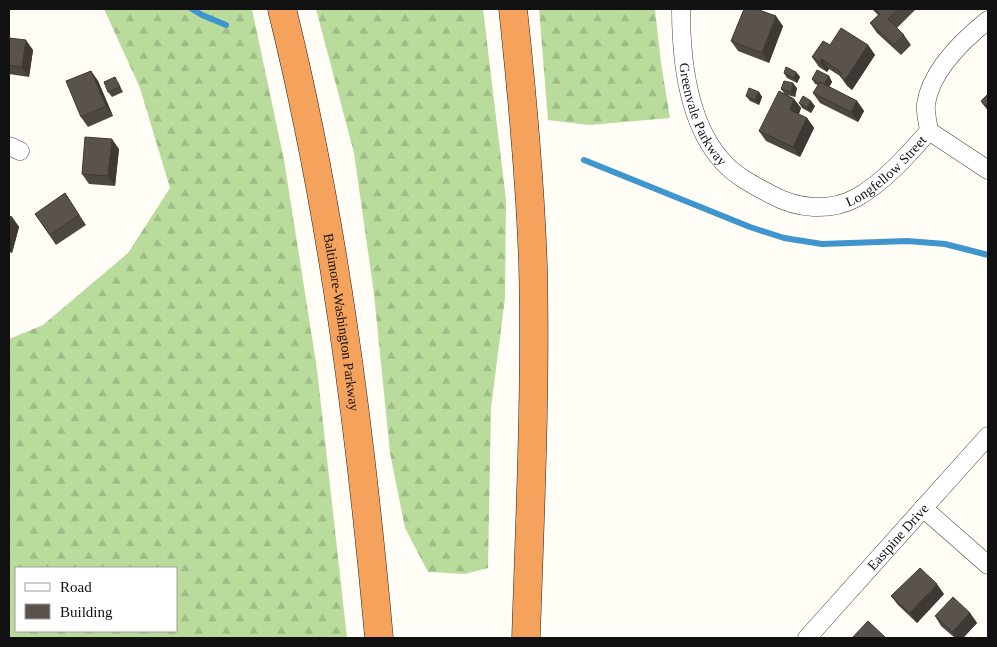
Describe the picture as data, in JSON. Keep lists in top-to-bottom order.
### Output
{
  "streets": {
    "highway": ["Baltimore-Washington Parkway"],
    "street": ["Greenvale Parkway", "Longfellow Street", "Eastpine Drive"]
  },
  "crossings": [
    ["Greenvale Parkway", "Longfellow Street"]
  ],
  "legend": ["Road", "Building"]
}
